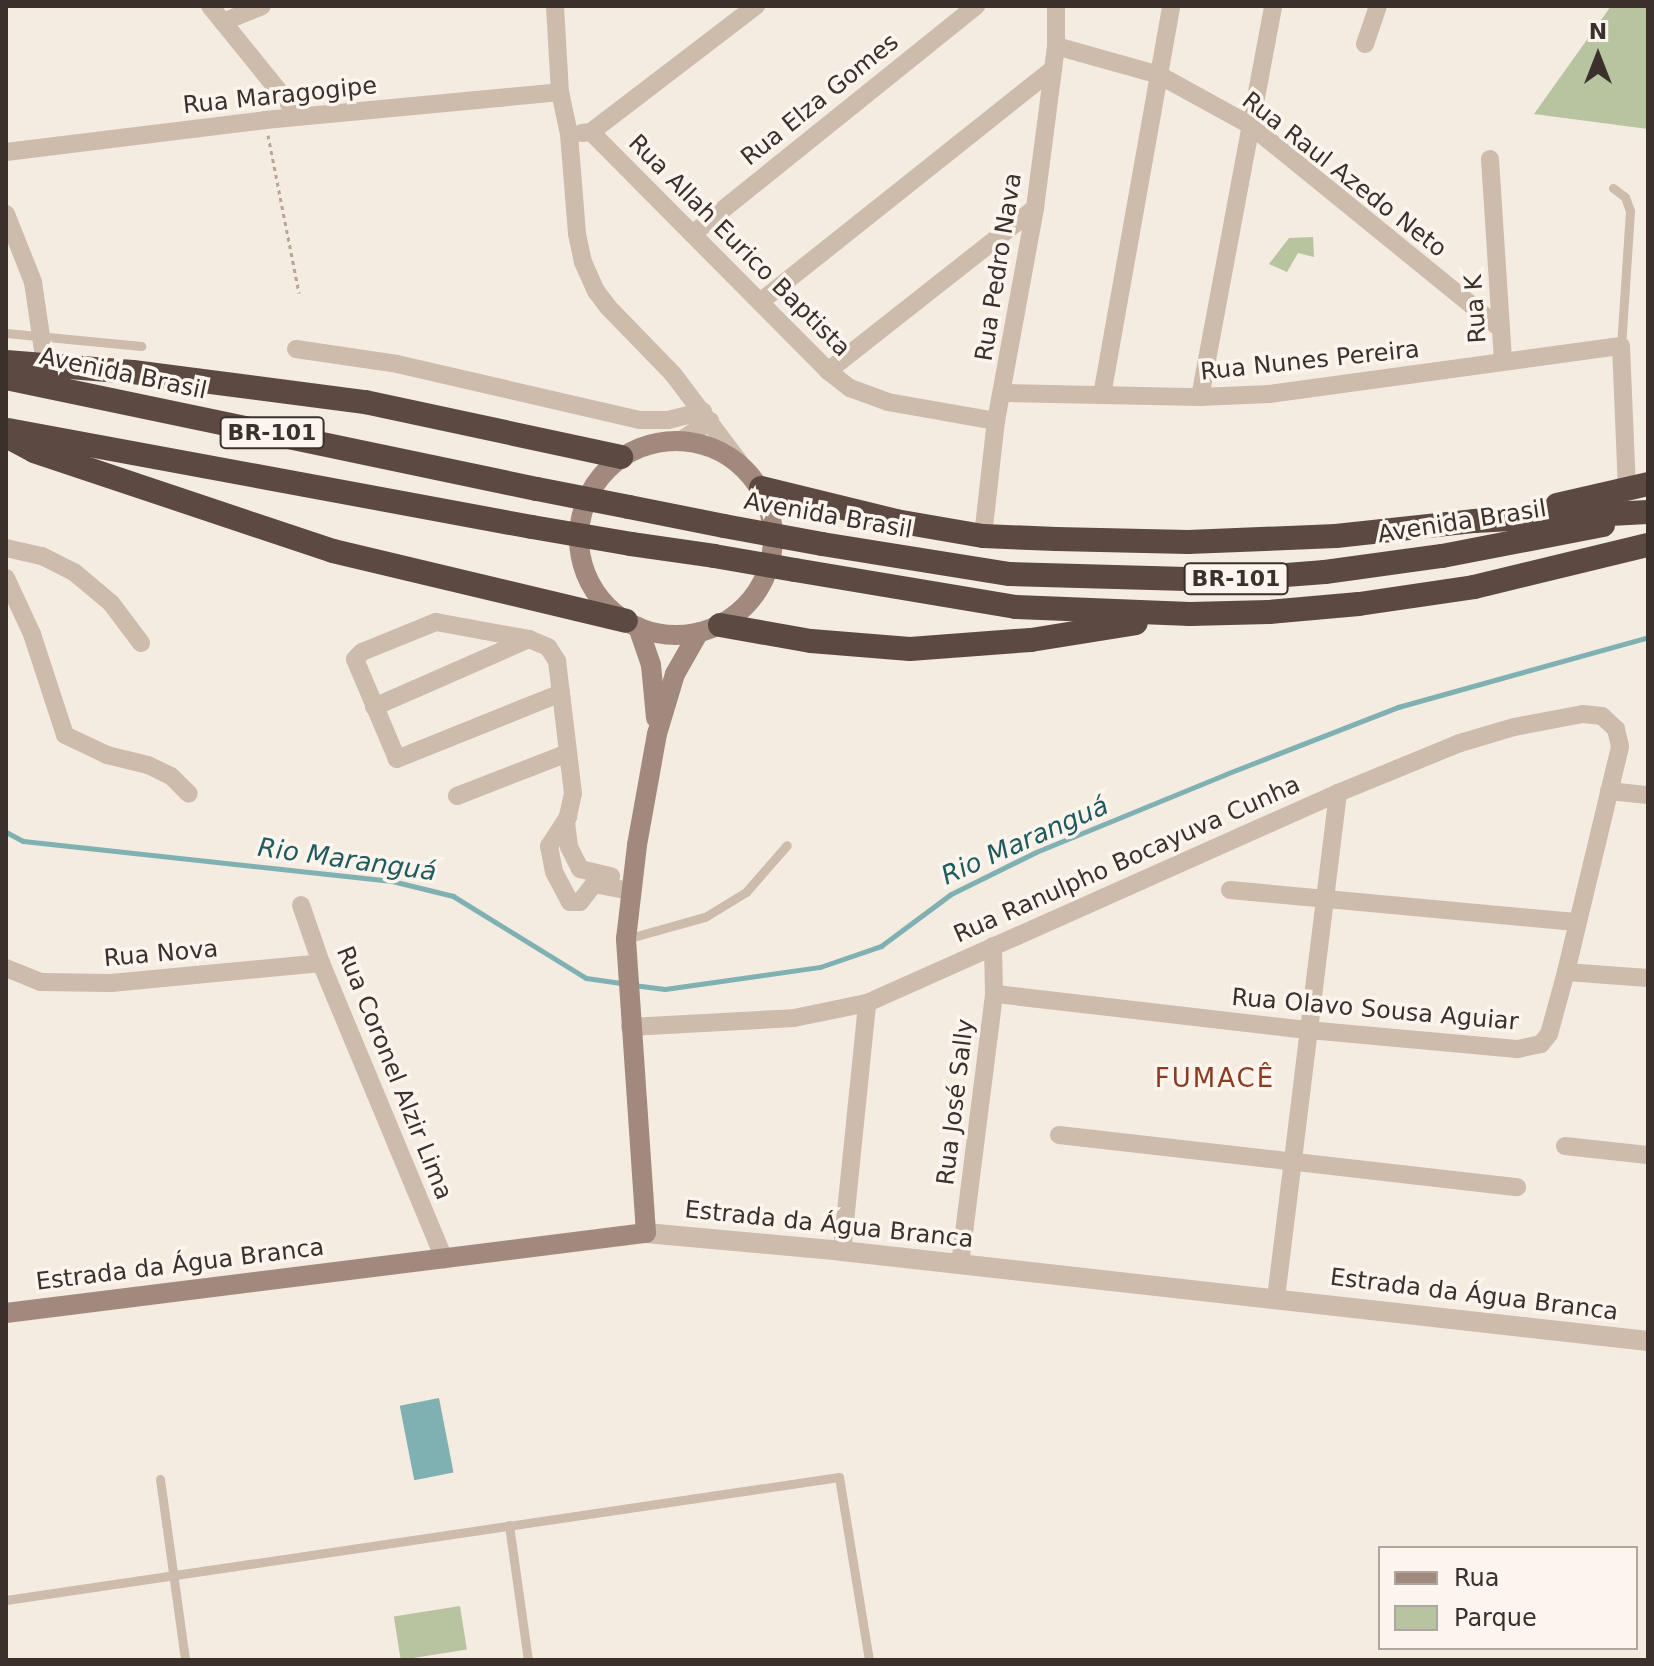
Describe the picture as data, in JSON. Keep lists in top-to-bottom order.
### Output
{
  "streets": {
    "highway": ["Avenida Brasil", "BR-101"],
    "main road": ["Estrada da Água Branca"],
    "street": [
      "Rua Maragogipe",
      "Rua Elza Gomes",
      "Rua Raul Azedo Neto",
      "Rua Allah Eurico Baptista",
      "Rua Pedro Nava",
      "Rua K",
      "Rua Nunes Pereira",
      "Rua Ranulpho Bocayuva Cunha",
      "Rua Nova",
      "Rua Olavo Sousa Aguiar",
      "Rua Coronel Alzir Lima",
      "Rua José Sally"
    ]
  },
  "crossings": [
    ["Rua Elza Gomes", "Rua Allah Eurico Baptista"],
    ["Rua Raul Azedo Neto", "Rua Pedro Nava"],
    ["Rua Raul Azedo Neto", "Rua K"],
    ["Rua Allah Eurico Baptista", "Rua Pedro Nava"],
    ["Rua Pedro Nava", "Rua Nunes Pereira"],
    ["Rua K", "Rua Nunes Pereira"],
    ["Rua Ranulpho Bocayuva Cunha", "Rua Olavo Sousa Aguiar"],
    ["Rua Ranulpho Bocayuva Cunha", "Rua José Sally"],
    ["Rua Nova", "Rua Coronel Alzir Lima"],
    ["Rua Olavo Sousa Aguiar", "Rua José Sally"],
    ["Rua Coronel Alzir Lima", "Estrada da Água Branca"],
    ["Rua José Sally", "Estrada da Água Branca"]
  ],
  "districts": ["FUMACÊ"],
  "water": ["Rio Maranguá"],
  "legend": ["Rua", "Parque"],
  "north": "top"
}
